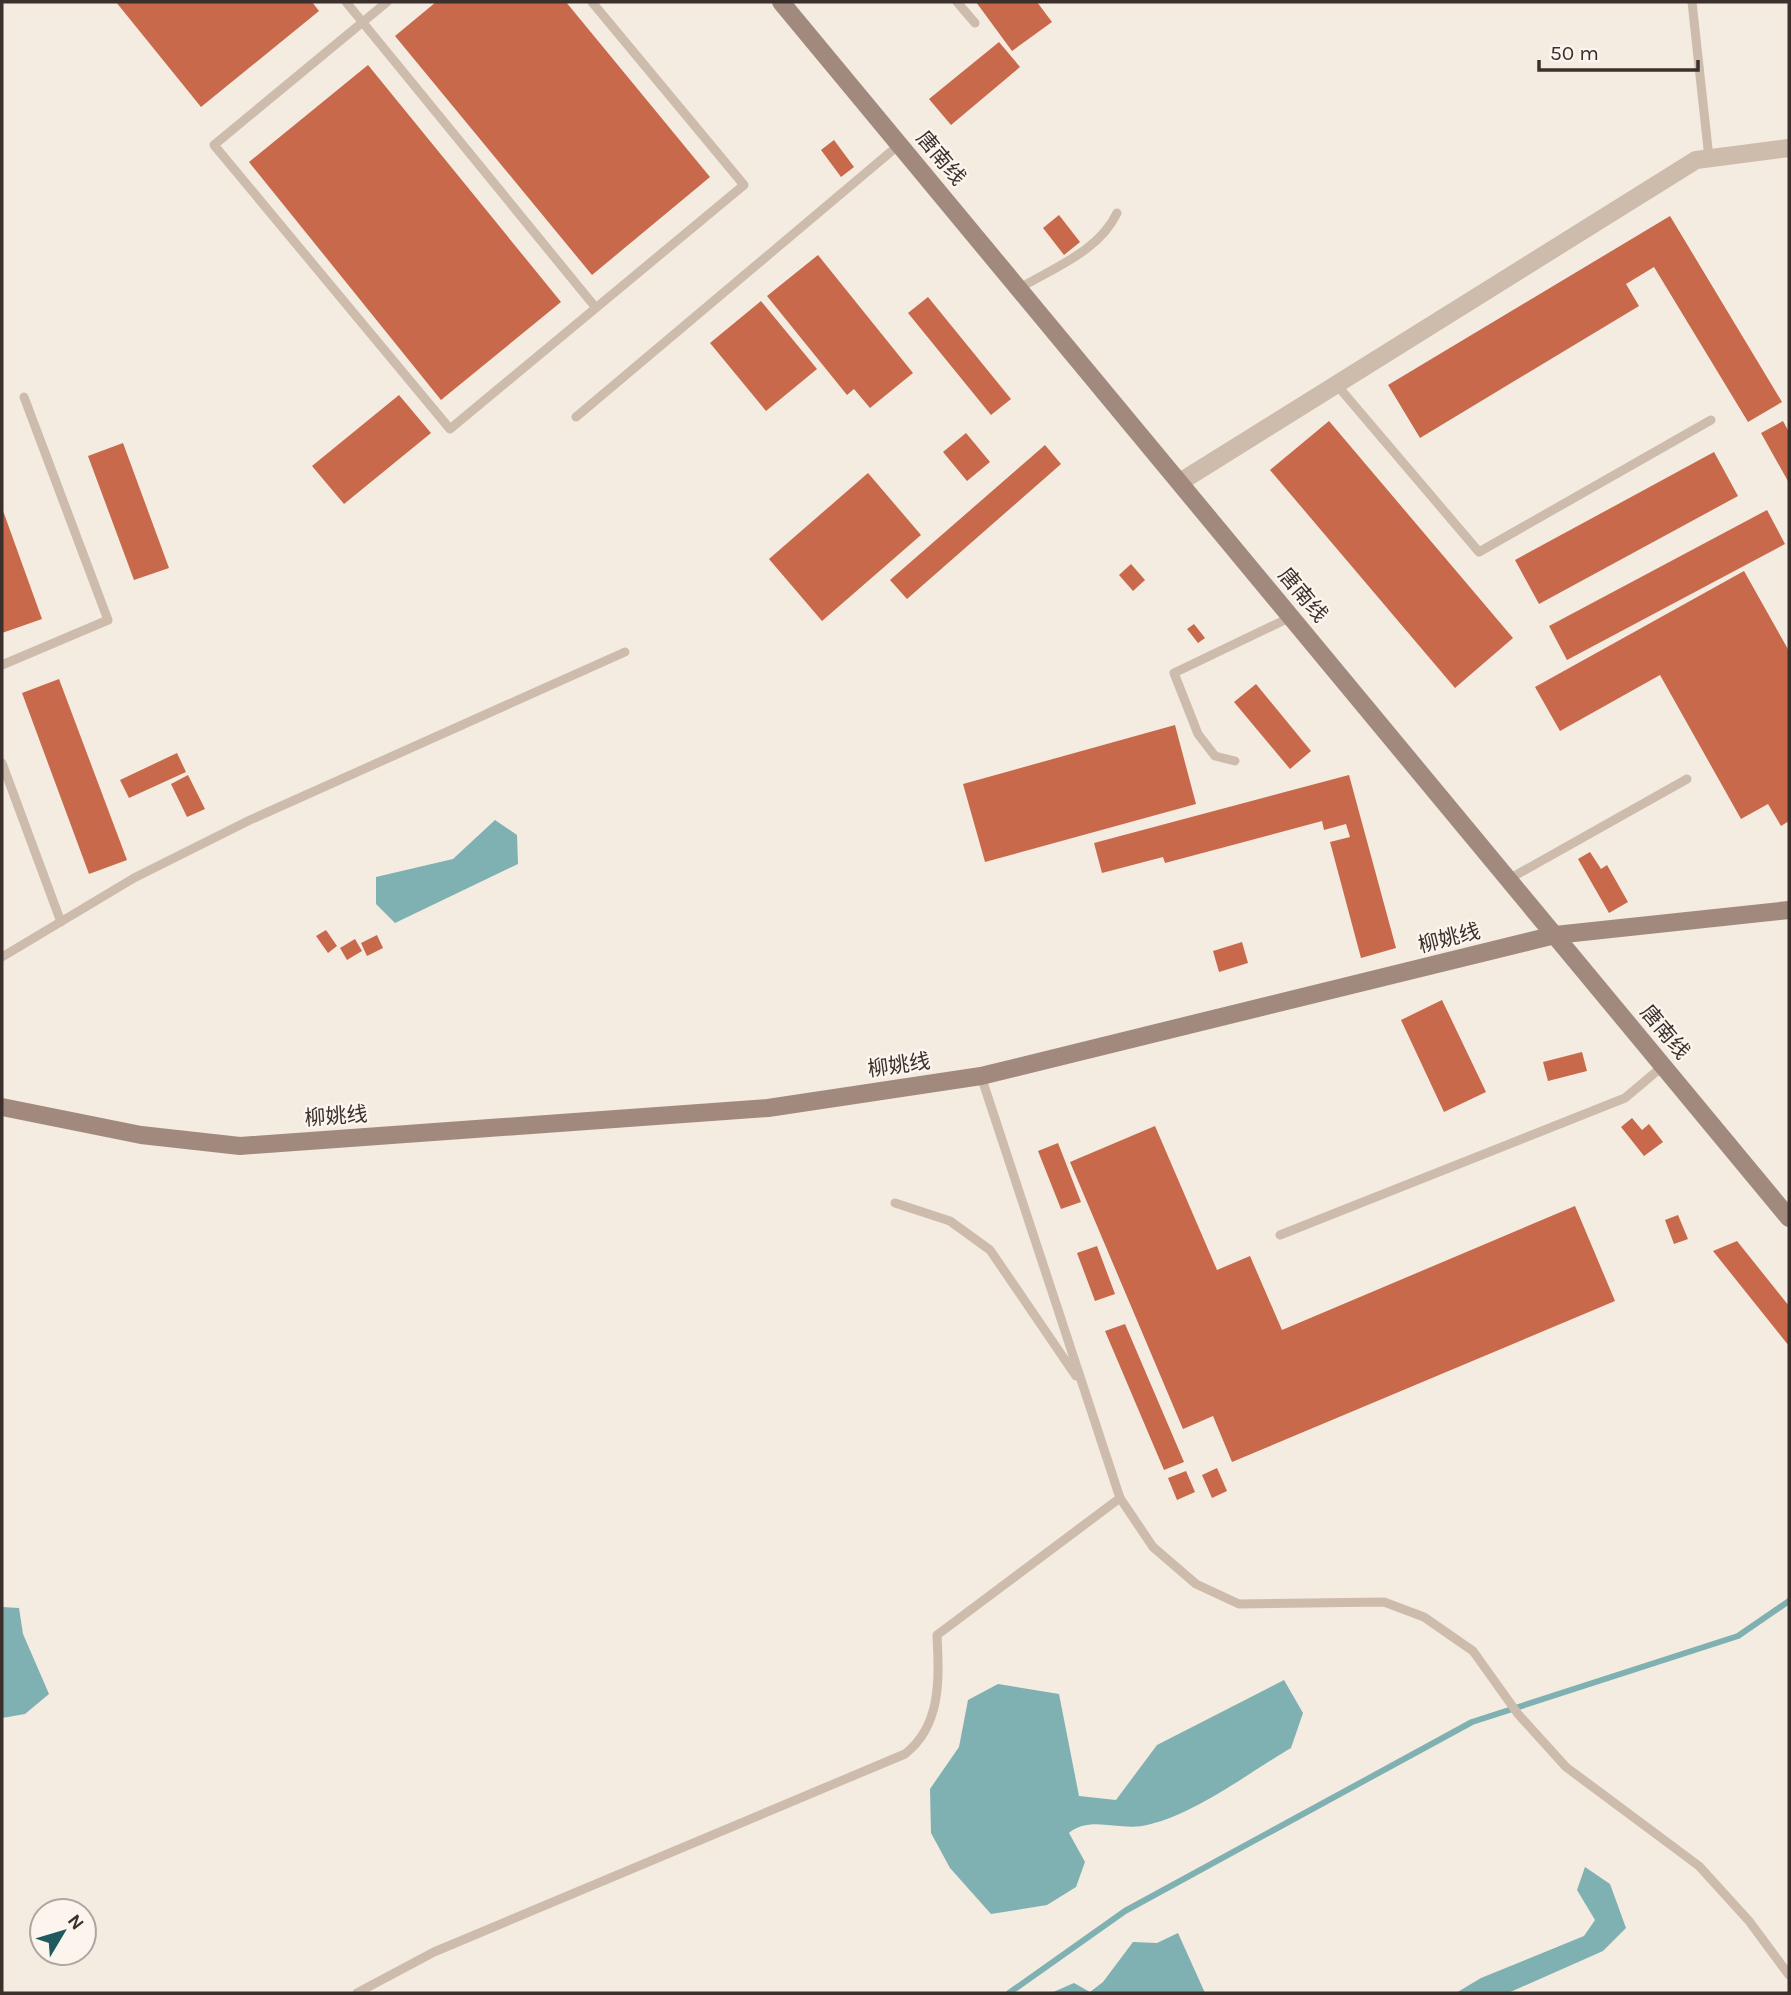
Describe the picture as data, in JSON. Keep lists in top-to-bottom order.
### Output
{
  "streets": {
    "street": ["唐南线", "柳姚线"]
  },
  "crossings": [
    ["唐南线", "柳姚线"]
  ],
  "scale_bar": "50 m",
  "north": "top right"
}
